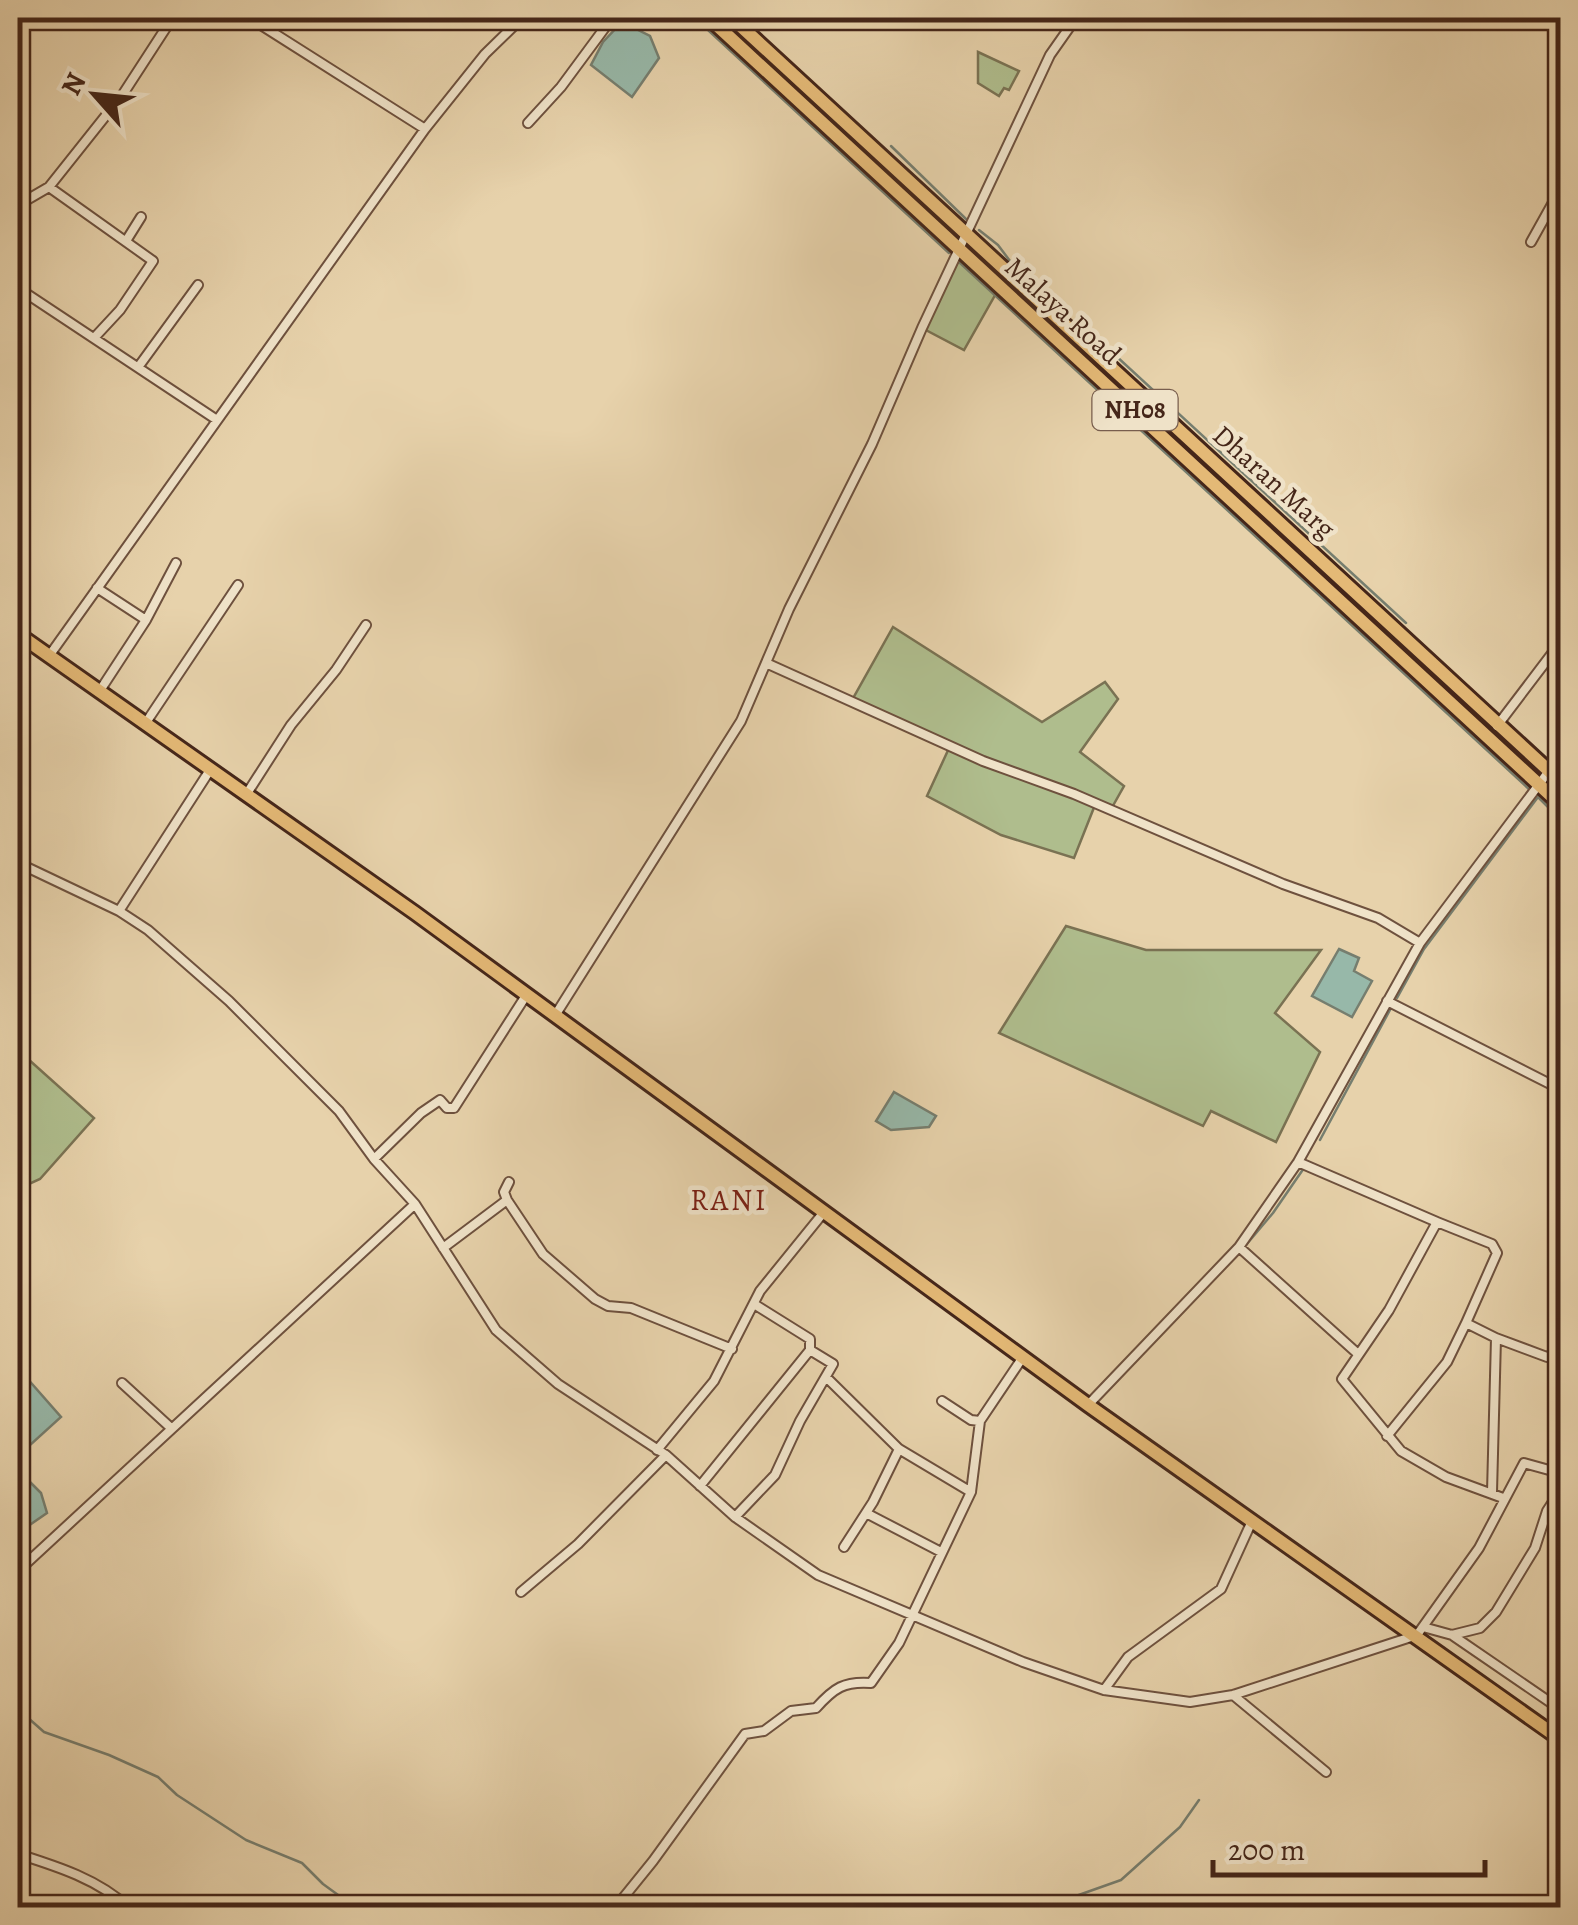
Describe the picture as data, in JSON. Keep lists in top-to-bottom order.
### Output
{
  "streets": {
    "main road": ["Malaya Road", "NH08", "Dharan Marg"]
  },
  "crossings": [
    ["Malaya Road", "Dharan Marg"]
  ],
  "districts": ["RANI"],
  "scale_bar": "200 m",
  "north": "top left"
}
